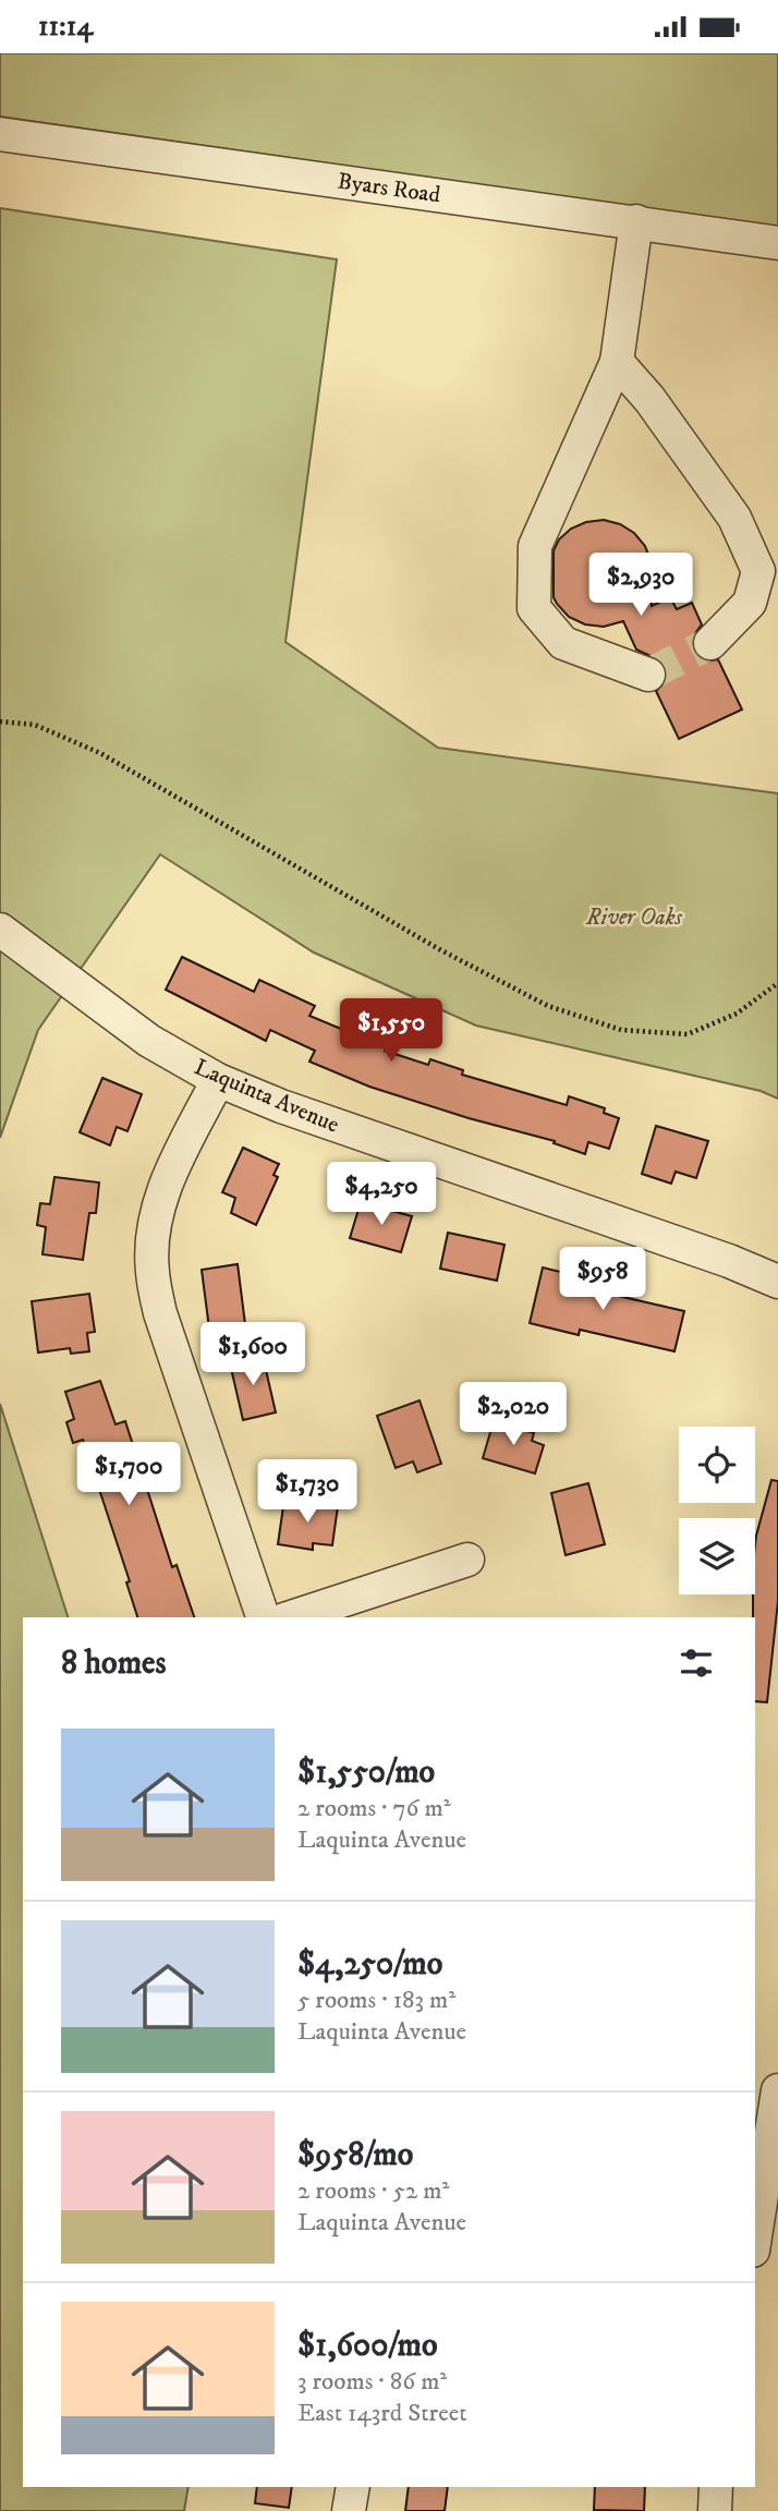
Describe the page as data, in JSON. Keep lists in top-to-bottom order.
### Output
{
  "streets": {
    "street": ["Byars Road", "Laquinta Avenue"]
  },
  "parks": ["River Oaks"],
  "page": {
    "status": "11:14",
    "price": [
      "$2,930",
      "$1,550",
      "$4,250",
      "$958",
      "$1,600",
      "$2,020",
      "$1,700",
      "$1,730"
    ],
    "heading": "8 homes",
    "list": [
      {
        "name": "$1,550/mo",
        "note": "2 rooms · 76 m² · Laquinta Avenue"
      },
      {
        "name": "$4,250/mo",
        "note": "5 rooms · 183 m² · Laquinta Avenue"
      },
      {
        "name": "$958/mo",
        "note": "2 rooms · 52 m² · Laquinta Avenue"
      },
      {
        "name": "$1,600/mo",
        "note": "3 rooms · 86 m² · East 143rd Street"
      }
    ]
  }
}
